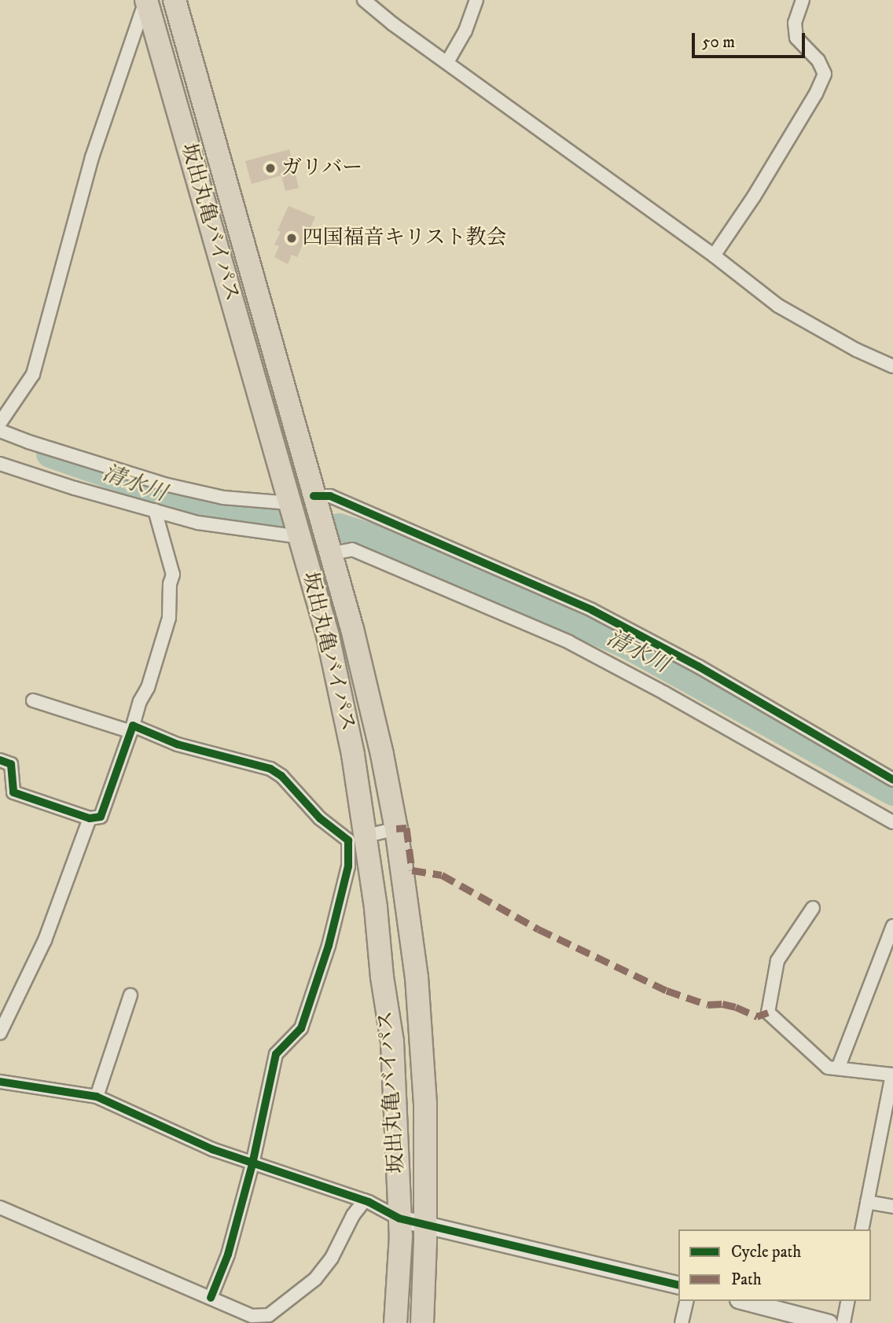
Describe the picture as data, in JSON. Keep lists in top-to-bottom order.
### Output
{
  "streets": {
    "highway": ["坂出丸亀バイパス"]
  },
  "water": ["清水川"],
  "places": ["ガリバー", "四国福音キリスト教会"],
  "legend": ["Cycle path", "Path"],
  "scale_bar": "50 m"
}
